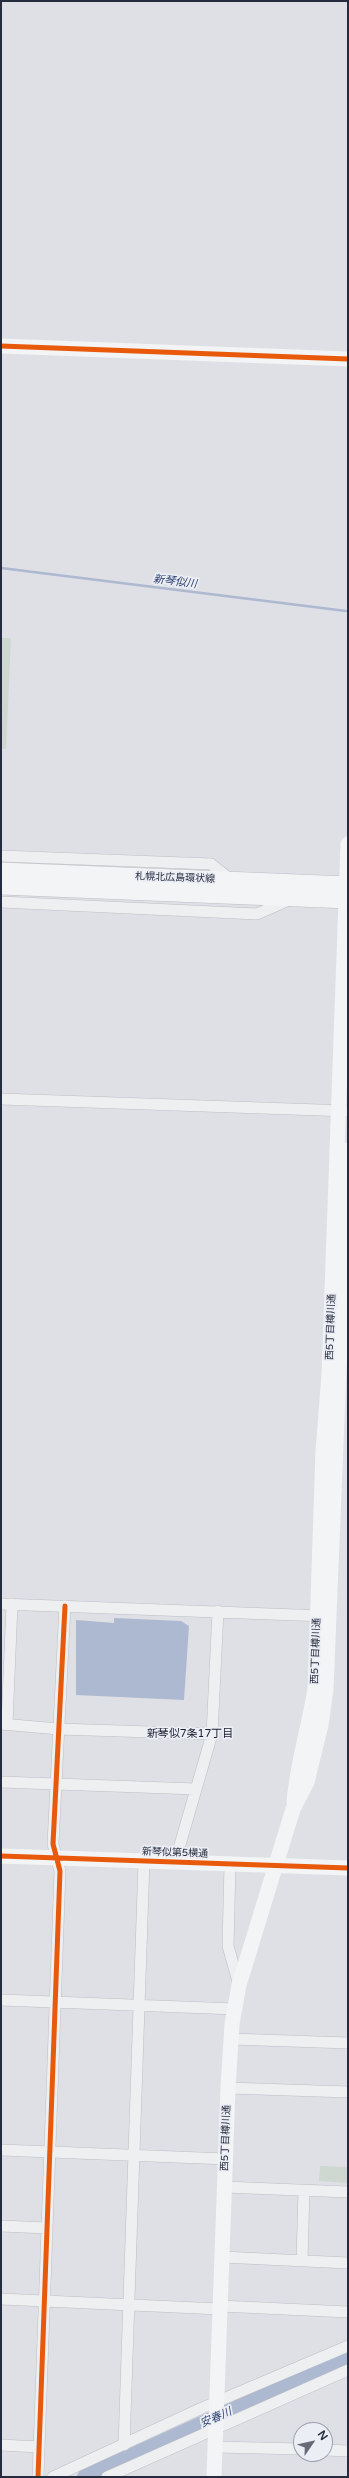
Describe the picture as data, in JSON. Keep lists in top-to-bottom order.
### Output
{
  "streets": {
    "main road": ["札幌北広島環状線", "西5丁目樽川通", "新琴似第5横通"]
  },
  "crossings": [
    ["札幌北広島環状線", "西5丁目樽川通"],
    ["西5丁目樽川通", "新琴似第5横通"]
  ],
  "districts": ["新琴似7条17丁目"],
  "water": ["新琴似川", "安春川"],
  "north": "top right"
}
